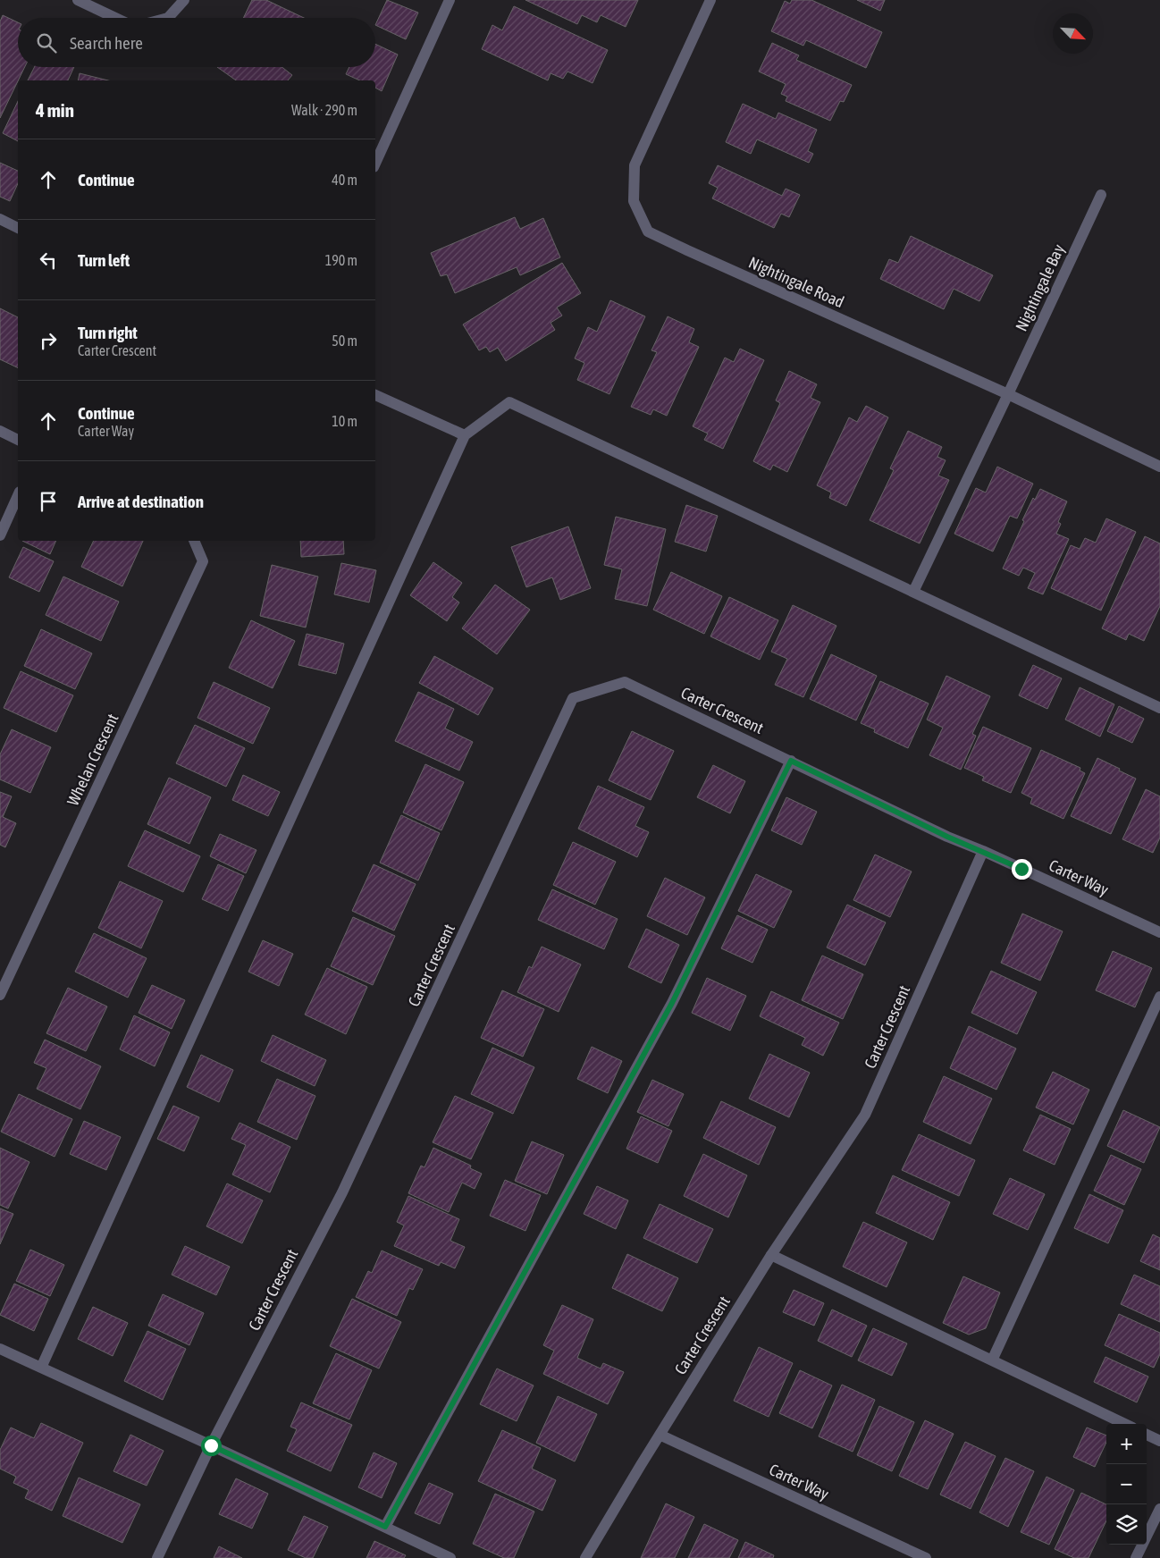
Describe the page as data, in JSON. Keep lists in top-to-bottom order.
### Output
{
  "streets": {
    "street": [
      "Nightingale Road",
      "Nightingale Bay",
      "Carter Crescent",
      "Whelan Crescent",
      "Carter Way"
    ]
  },
  "crossings": [
    ["Nightingale Road", "Nightingale Bay"],
    ["Carter Crescent", "Carter Way"]
  ],
  "north": "bottom right",
  "page": {
    "search": "Search here",
    "heading": ["4 min", "Walk · 290 m"],
    "list": [
      ["Continue", "40 m"],
      ["Turn left", "190 m"],
      ["Turn right", "Carter Crescent", "50 m"],
      ["Continue", "Carter Way", "10 m"],
      "Arrive at destination"
    ],
    "map_buttons": ["+", "−"]
  }
}
